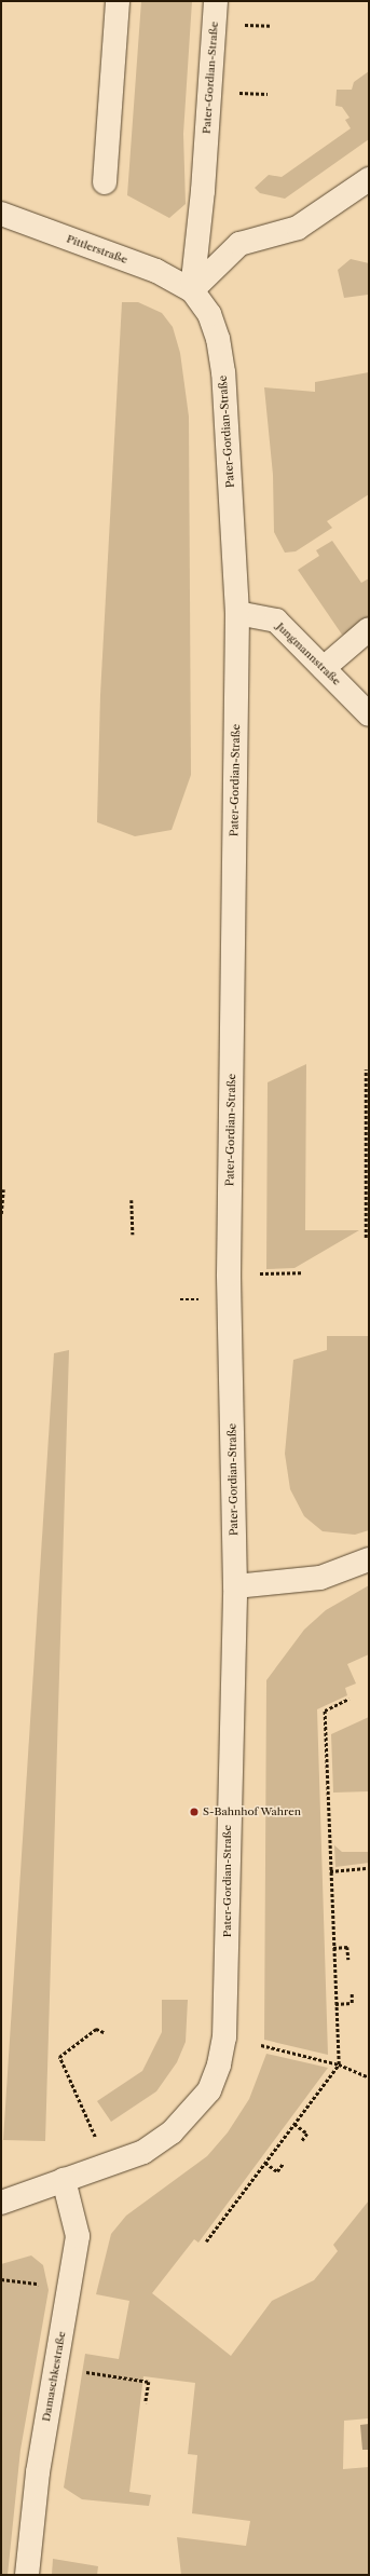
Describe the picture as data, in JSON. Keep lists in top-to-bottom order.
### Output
{
  "streets": {
    "street": [
      "Pater-Gordian-Straße",
      "Pittlerstraße",
      "Jungmannstraße",
      "Damaschkestraße"
    ]
  },
  "crossings": [
    ["Pater-Gordian-Straße", "Pittlerstraße"],
    ["Pater-Gordian-Straße", "Jungmannstraße"],
    ["Pater-Gordian-Straße", "Damaschkestraße"]
  ],
  "places": ["S-Bahnhof Wahren"]
}
